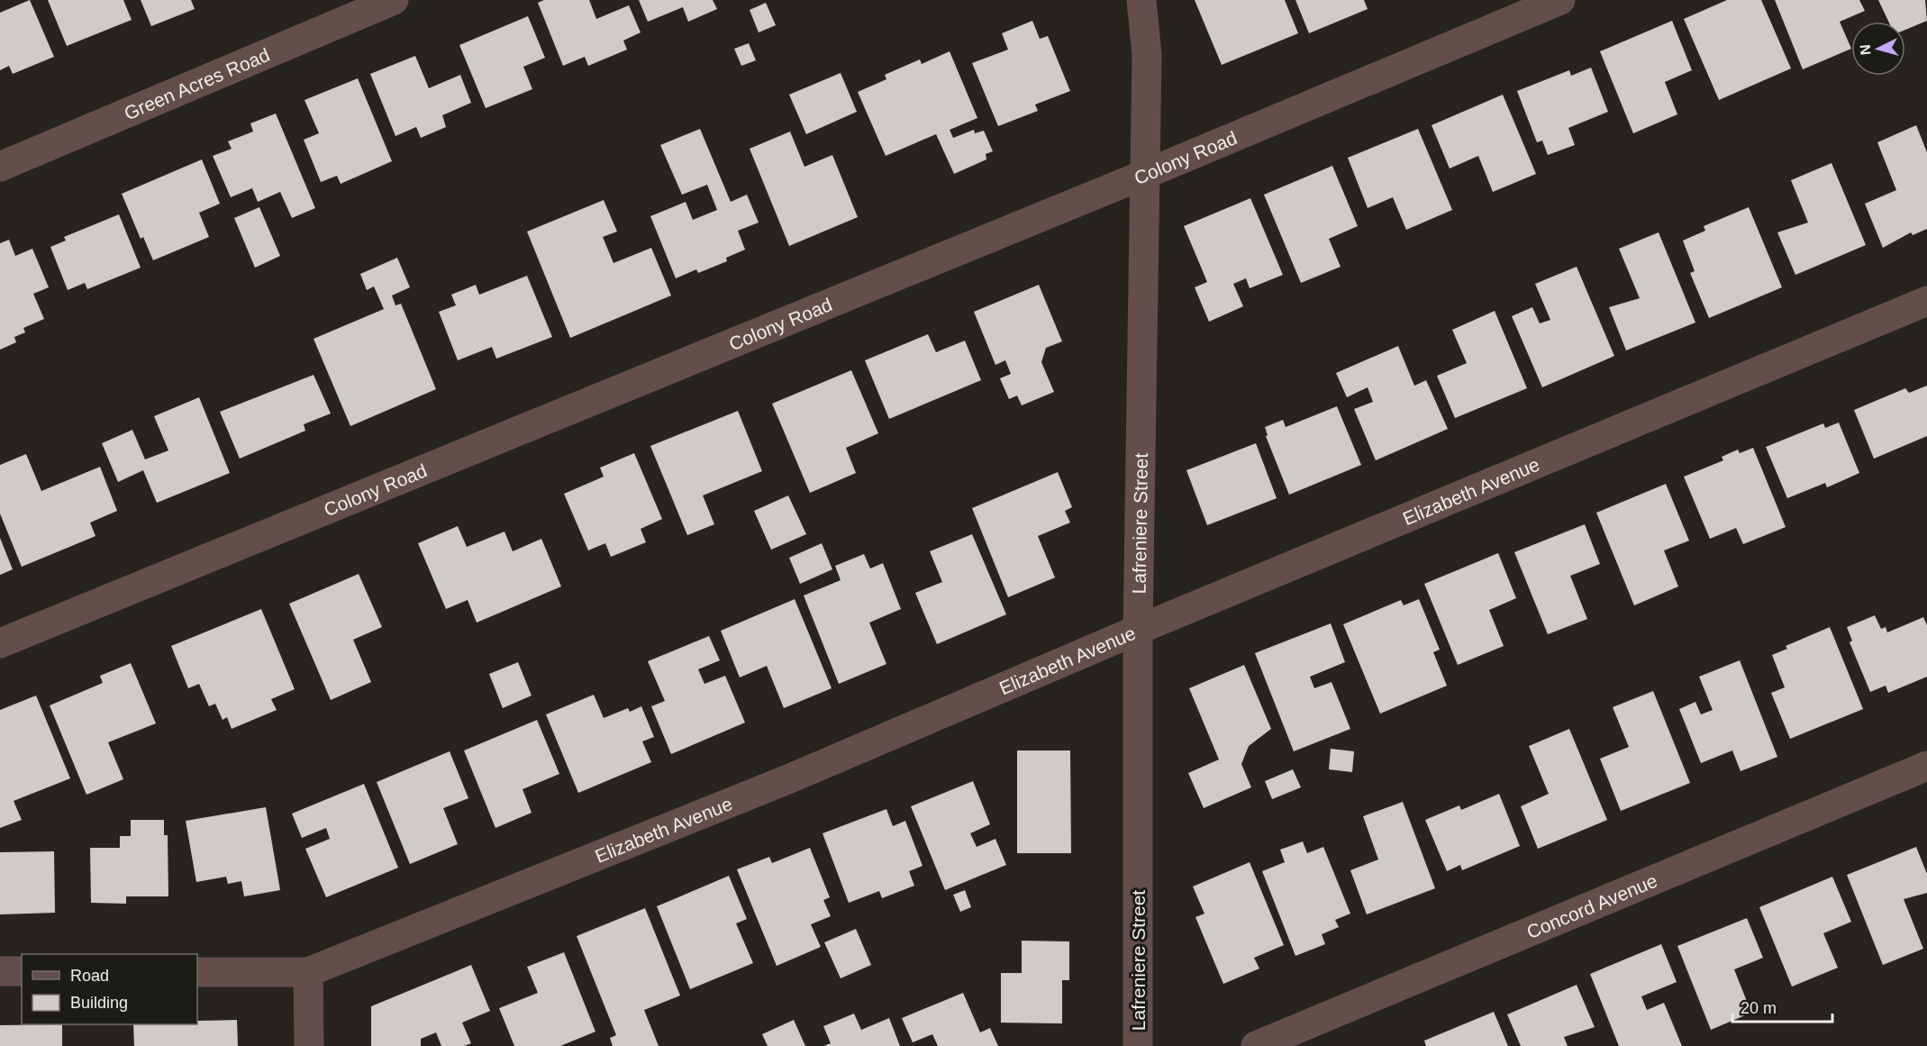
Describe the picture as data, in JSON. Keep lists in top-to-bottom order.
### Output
{
  "streets": {
    "street": [
      "Green Acres Road",
      "Colony Road",
      "Elizabeth Avenue",
      "Lafreniere Street",
      "Concord Avenue"
    ]
  },
  "crossings": [
    ["Colony Road", "Lafreniere Street"],
    ["Elizabeth Avenue", "Lafreniere Street"]
  ],
  "legend": ["Road", "Building"],
  "scale_bar": "20 m",
  "north": "left"
}
